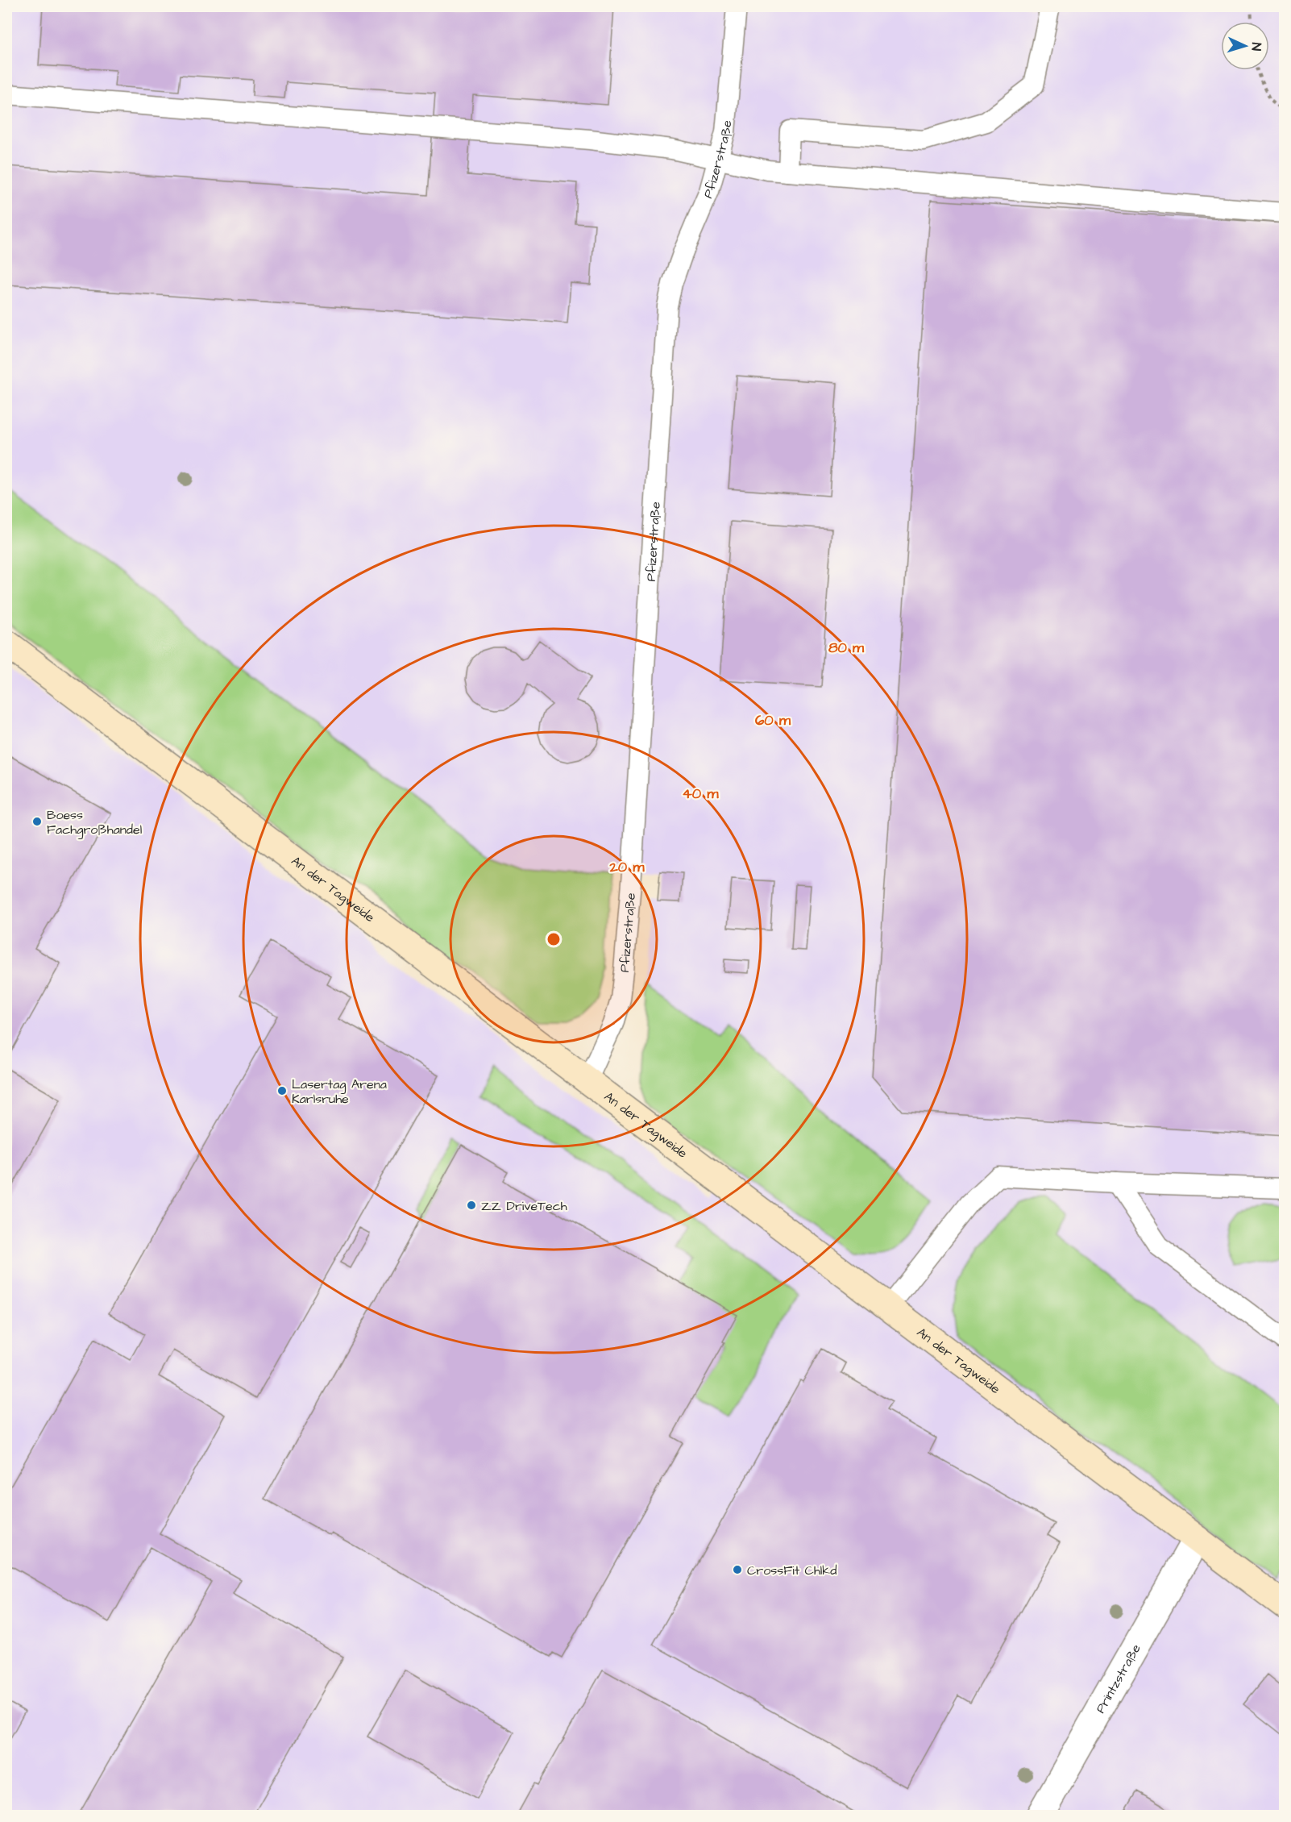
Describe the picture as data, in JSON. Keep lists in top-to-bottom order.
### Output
{
  "streets": {
    "main road": ["An der Tagweide"],
    "street": ["Printzstraße"],
    "lane": ["Pfizerstraße"]
  },
  "crossings": [
    ["Pfizerstraße", "An der Tagweide"],
    ["An der Tagweide", "Printzstraße"]
  ],
  "places": [
    "Boess Fachgroßhandel",
    "Lasertag Arena Karlsruhe",
    "ZZ DriveTech",
    "CrossFit Chlkd"
  ],
  "north": "right",
  "rings": [
    "80 m",
    "60 m",
    "40 m",
    "20 m"
  ]
}
